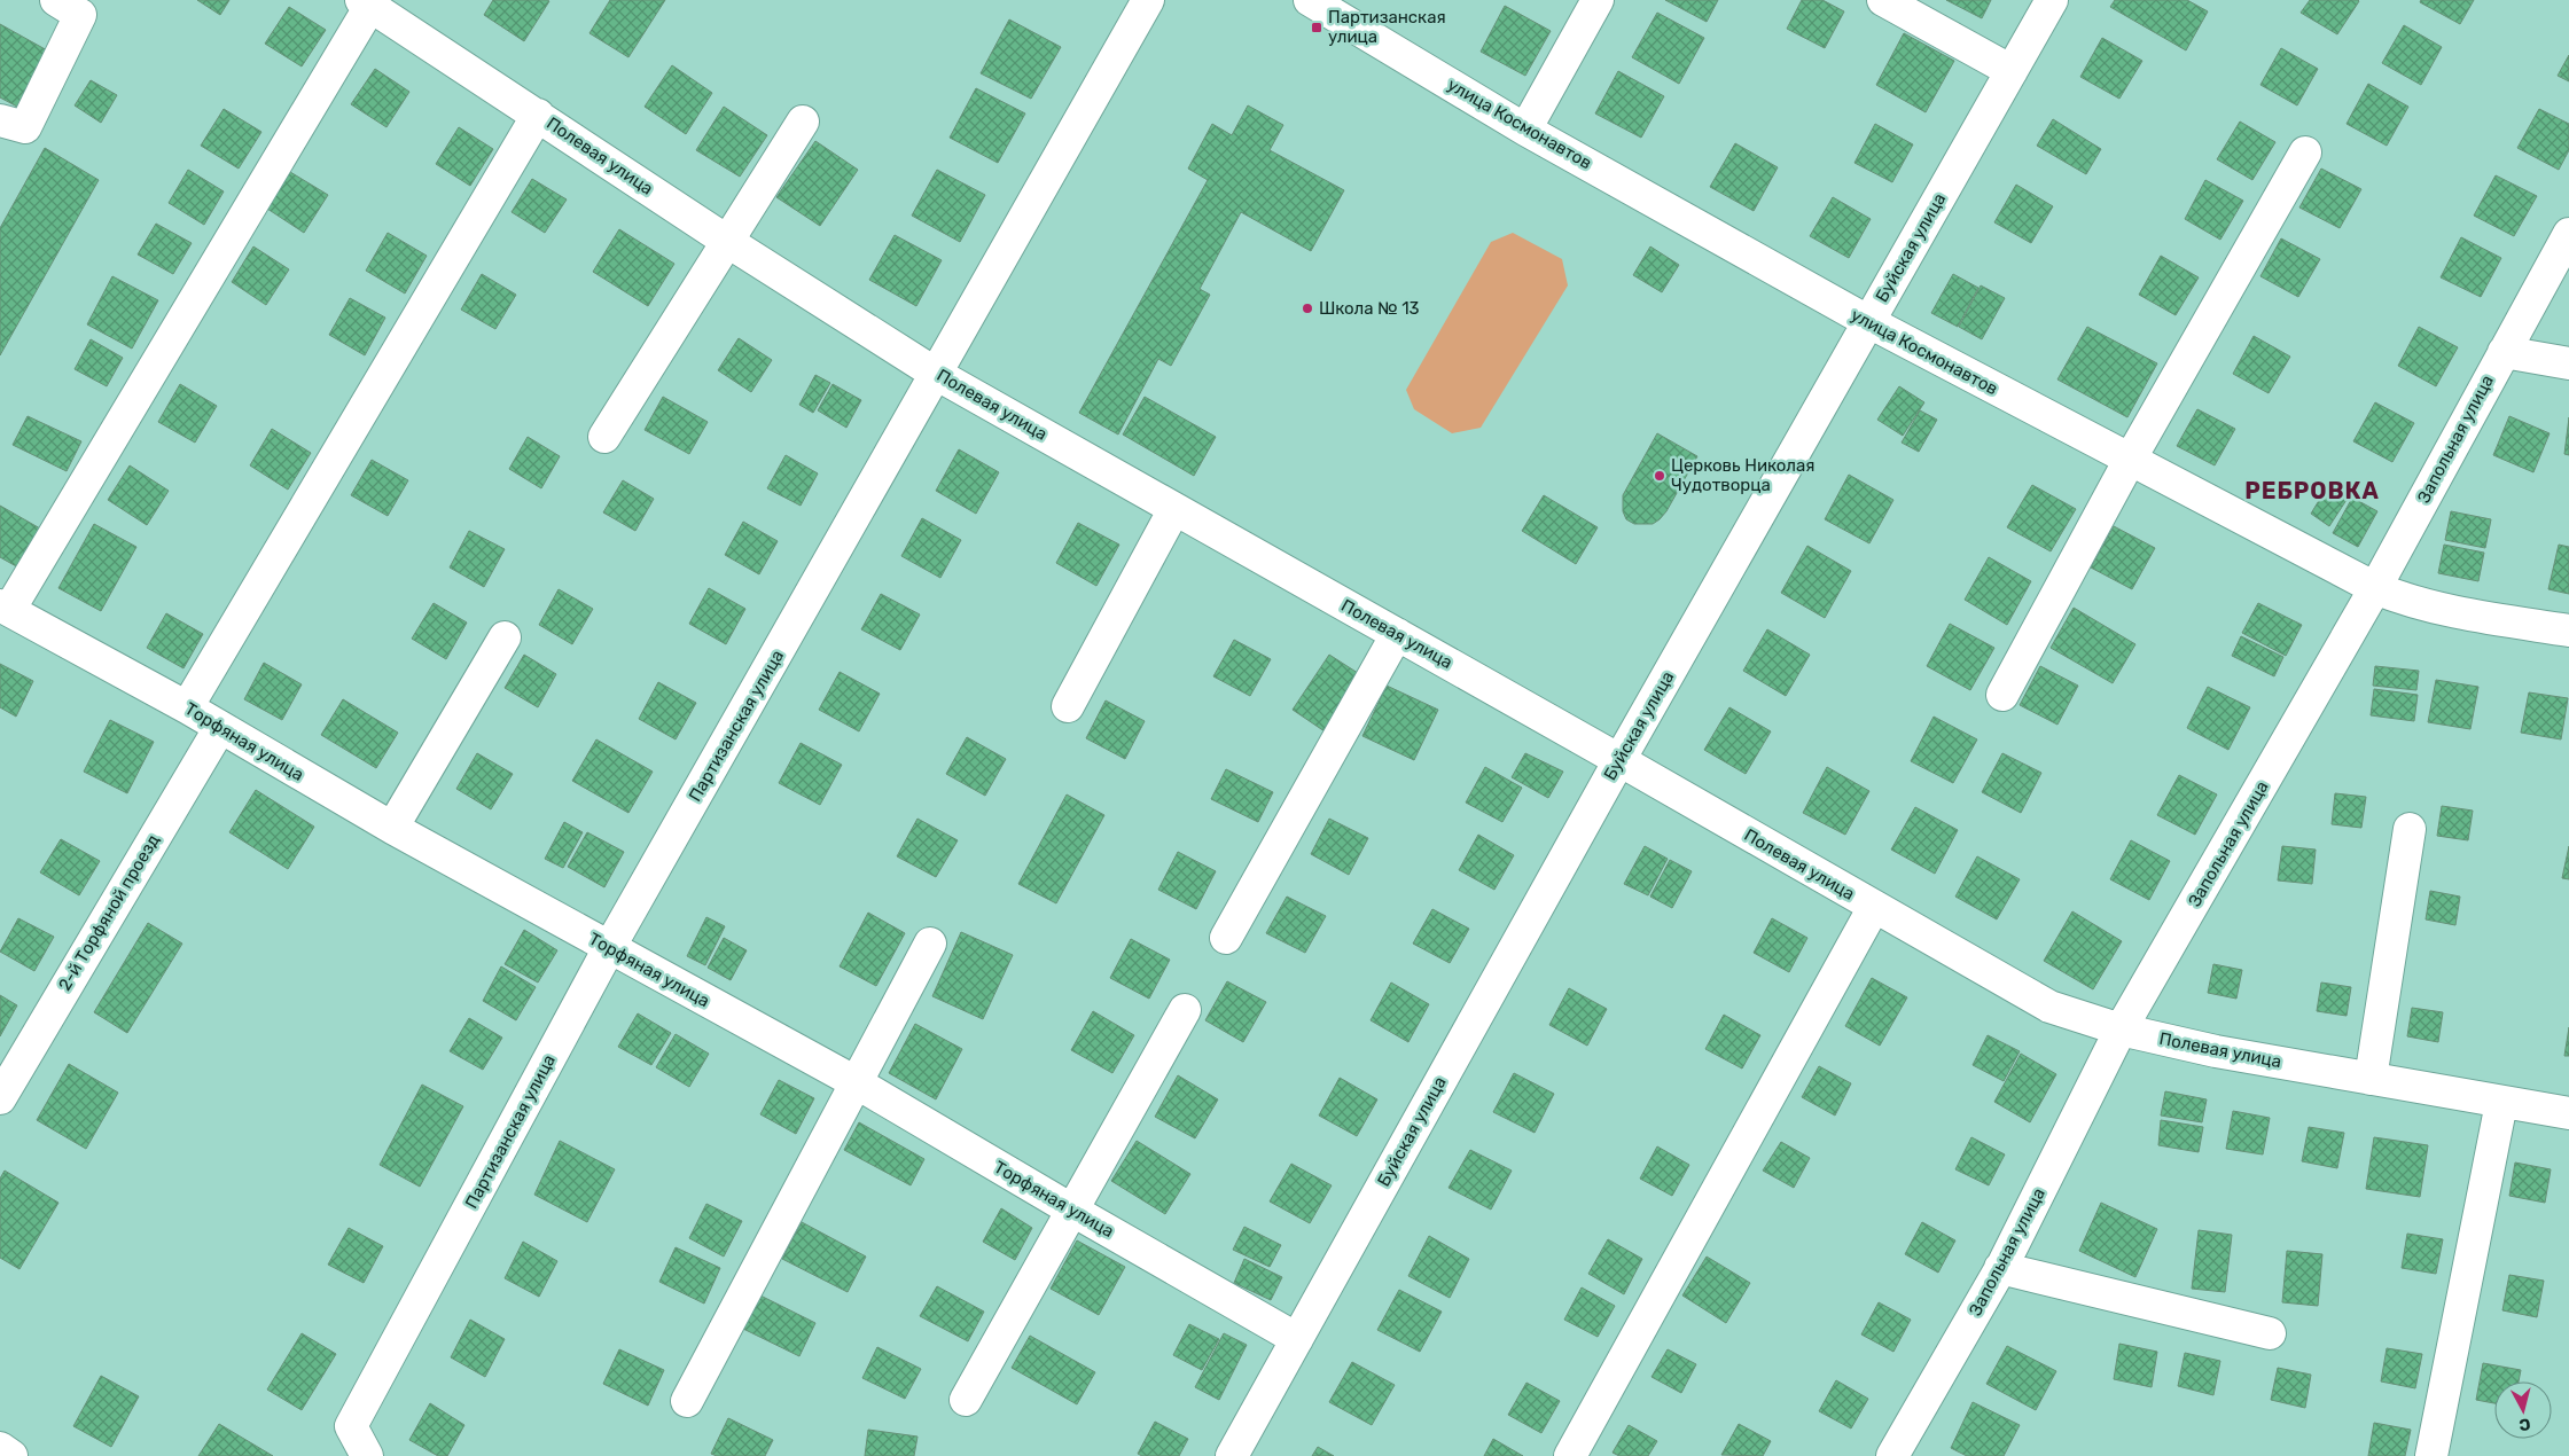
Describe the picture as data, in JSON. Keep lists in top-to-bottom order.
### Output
{
  "streets": {
    "street": [
      "улица Космонавтов",
      "Полевая улица",
      "Буйская улица",
      "Запольная улица",
      "Партизанская улица",
      "Торфяная улица",
      "2-й Торфяной проезд"
    ]
  },
  "crossings": [
    ["улица Космонавтов", "Буйская улица"],
    ["улица Космонавтов", "Запольная улица"],
    ["Полевая улица", "Буйская улица"],
    ["Полевая улица", "Запольная улица"],
    ["Полевая улица", "Партизанская улица"],
    ["Буйская улица", "Торфяная улица"],
    ["Партизанская улица", "Торфяная улица"],
    ["Торфяная улица", "2-й Торфяной проезд"]
  ],
  "districts": ["РЕБРОВКА"],
  "places": {
    "transit": ["Партизанская улица"],
    "other": ["Школа № 13", "Церковь Николая Чудотворца"]
  },
  "north": "bottom"
}
